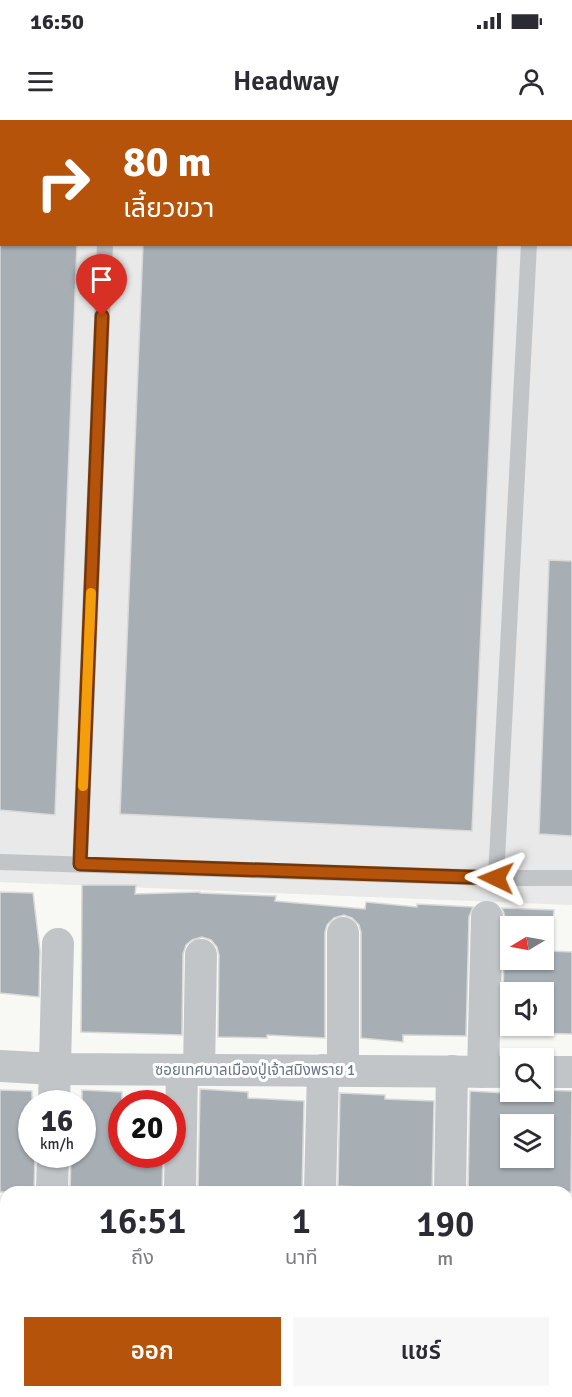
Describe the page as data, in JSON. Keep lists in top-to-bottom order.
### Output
{
  "streets": {
    "street": ["ซอยเทศบาลเมืองปู่เจ้าสมิงพราย 1"]
  },
  "north": "left",
  "page": {
    "status": "16:50",
    "header": "Headway",
    "turn": ["80 m", "เลี้ยวขวา"],
    "speed": "16 km/h",
    "limit": "20",
    "eta": [
      "16:51",
      "ถึง",
      "1",
      "นาที",
      "190",
      "m"
    ],
    "buttons": ["ออก", "แชร์"]
  }
}
